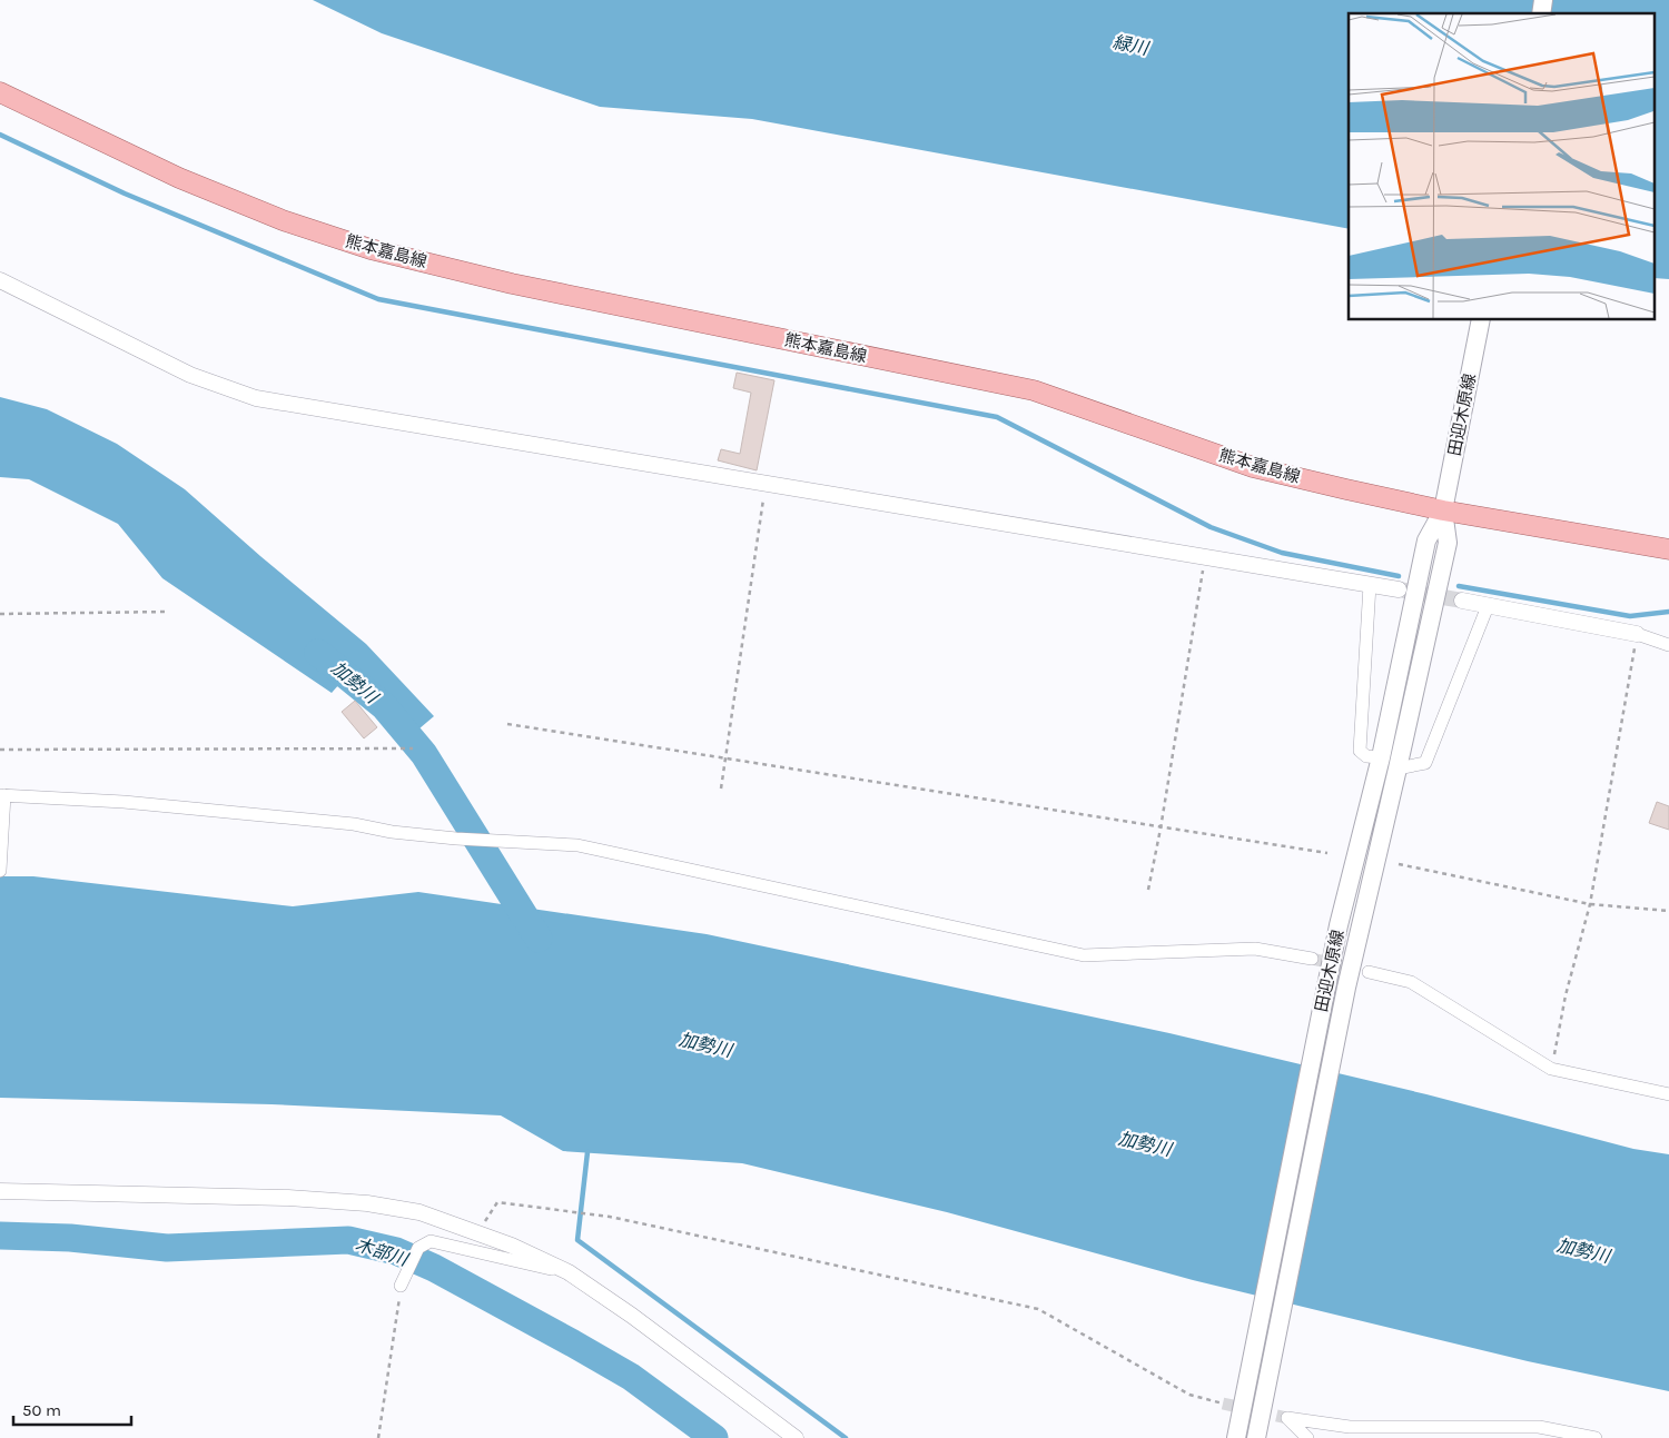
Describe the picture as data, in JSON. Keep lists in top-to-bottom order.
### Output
{
  "streets": {
    "main road": ["熊本嘉島線", "田迎木原線"]
  },
  "crossings": [
    ["熊本嘉島線", "田迎木原線"]
  ],
  "water": ["緑川", "加勢川", "木部川"],
  "scale_bar": "50 m"
}
